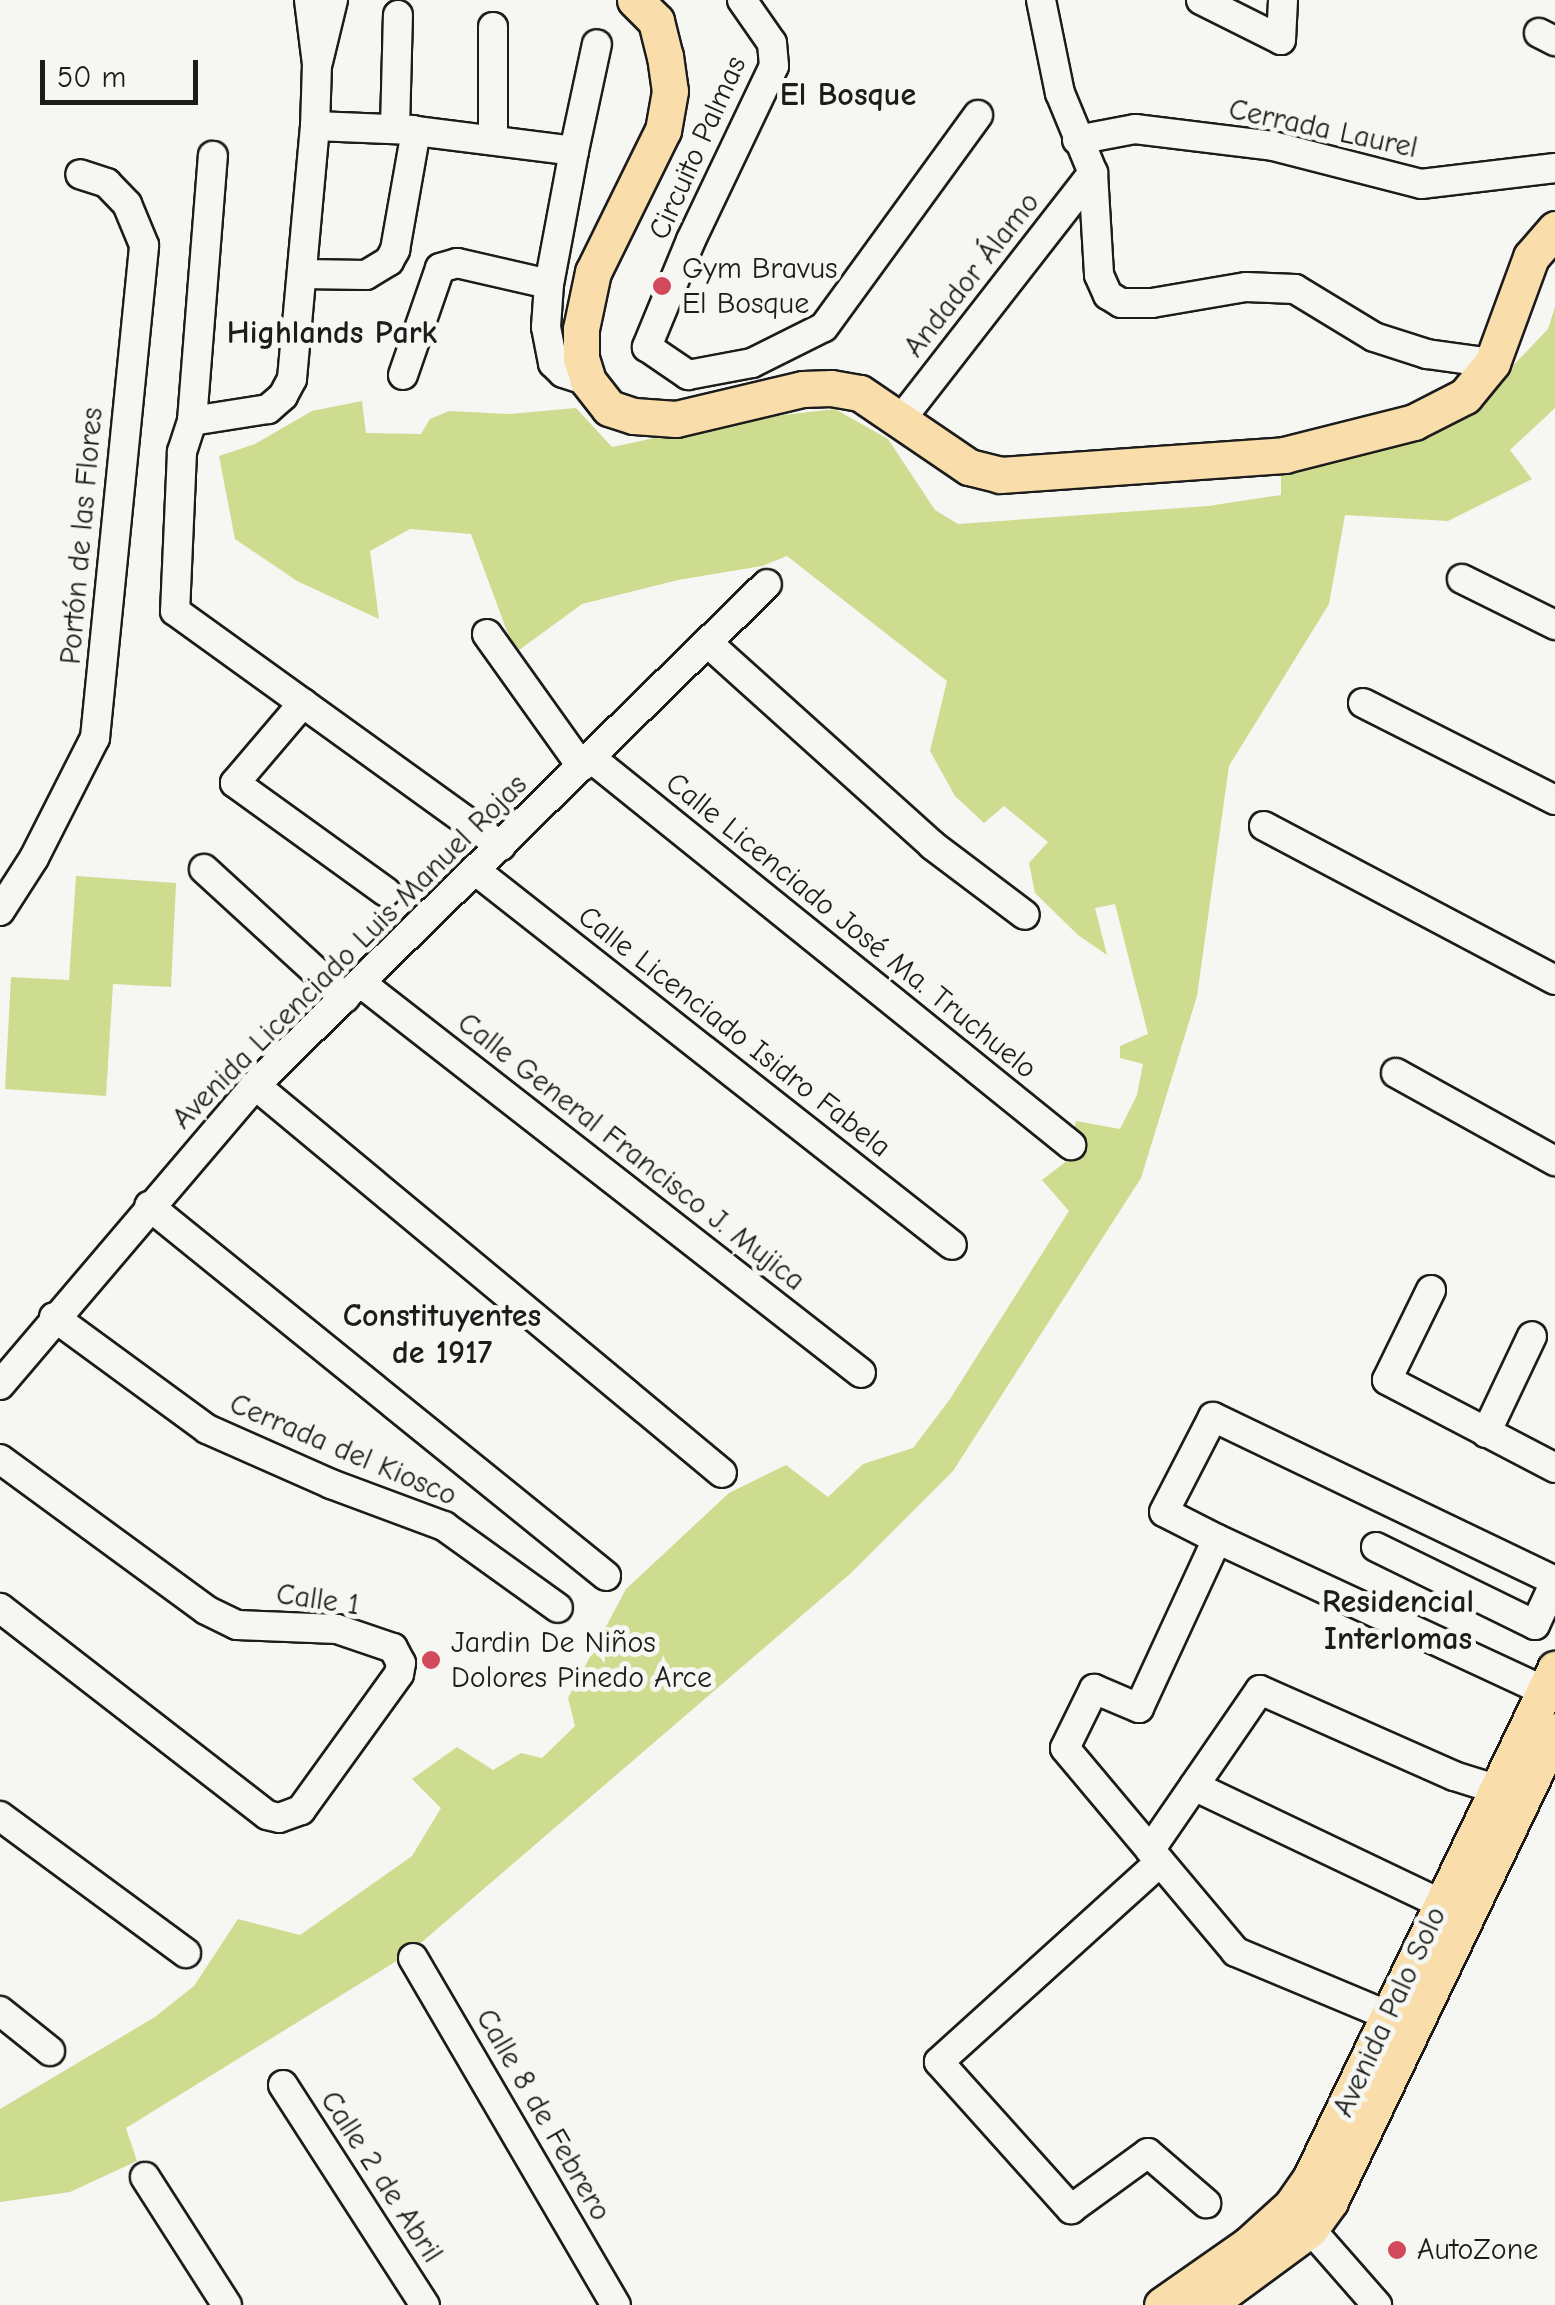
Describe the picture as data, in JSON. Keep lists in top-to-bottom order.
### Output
{
  "streets": {
    "main road": ["Avenida Palo Solo"],
    "street": [
      "Cerrada Laurel",
      "Circuito Palmas",
      "Andador Álamo",
      "Portón de las Flores",
      "Calle Licenciado José Ma. Truchuelo",
      "Avenida Licenciado Luis Manuel Rojas",
      "Calle Licenciado Isidro Fabela",
      "Calle General Francisco J. Mujica",
      "Cerrada del Kiosco",
      "Calle 1",
      "Calle 8 de Febrero",
      "Calle 2 de Abril"
    ]
  },
  "crossings": [
    ["Calle Licenciado José Ma. Truchuelo", "Avenida Licenciado Luis Manuel Rojas"],
    ["Avenida Licenciado Luis Manuel Rojas", "Calle Licenciado Isidro Fabela"],
    ["Avenida Licenciado Luis Manuel Rojas", "Calle General Francisco J. Mujica"],
    ["Avenida Licenciado Luis Manuel Rojas", "Cerrada del Kiosco"]
  ],
  "districts": [
    "El Bosque",
    "Highlands Park",
    "Constituyentes de 1917",
    "Residencial Interlomas"
  ],
  "places": ["Gym Bravus El Bosque", "Jardin De Niños Dolores Pinedo Arce", "AutoZone"],
  "scale_bar": "50 m"
}
